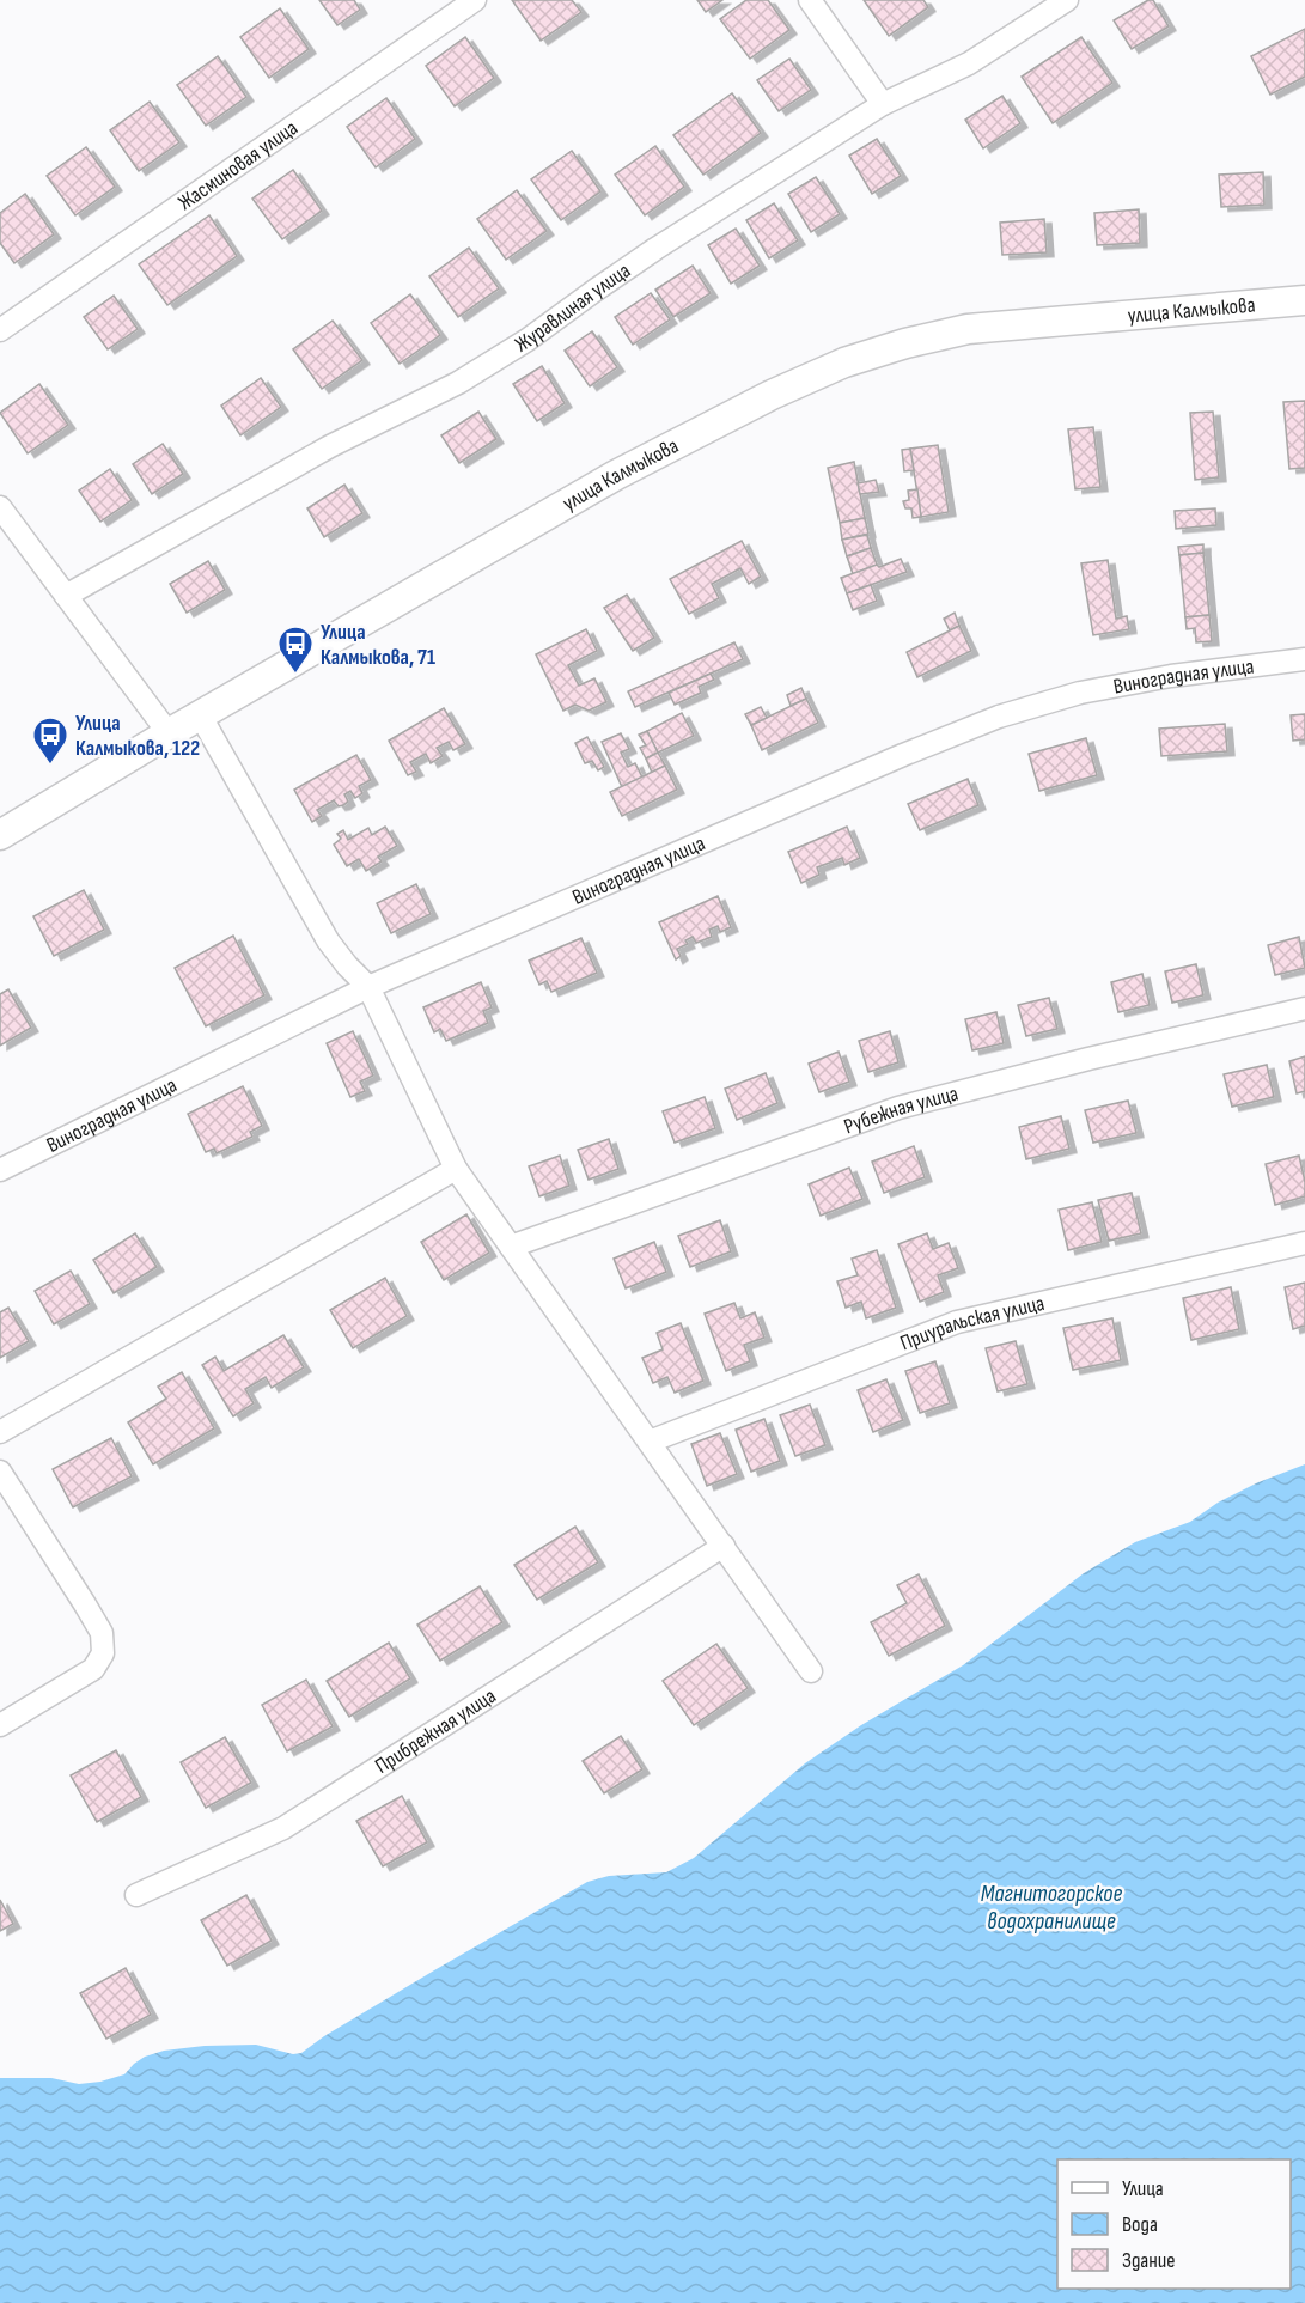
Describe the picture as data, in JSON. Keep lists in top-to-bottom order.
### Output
{
  "streets": {
    "main road": ["улица Калмыкова"],
    "street": [
      "Жасминовая улица",
      "Журавлиная улица",
      "Виноградная улица",
      "Рубежная улица",
      "Приуральская улица",
      "Прибрежная улица"
    ]
  },
  "water": ["Магнитогорское водохранилище"],
  "places": {
    "bus stop": ["Улица Калмыкова, 71", "Улица Калмыкова, 122"]
  },
  "legend": ["Улица", "Вода", "Здание"]
}
